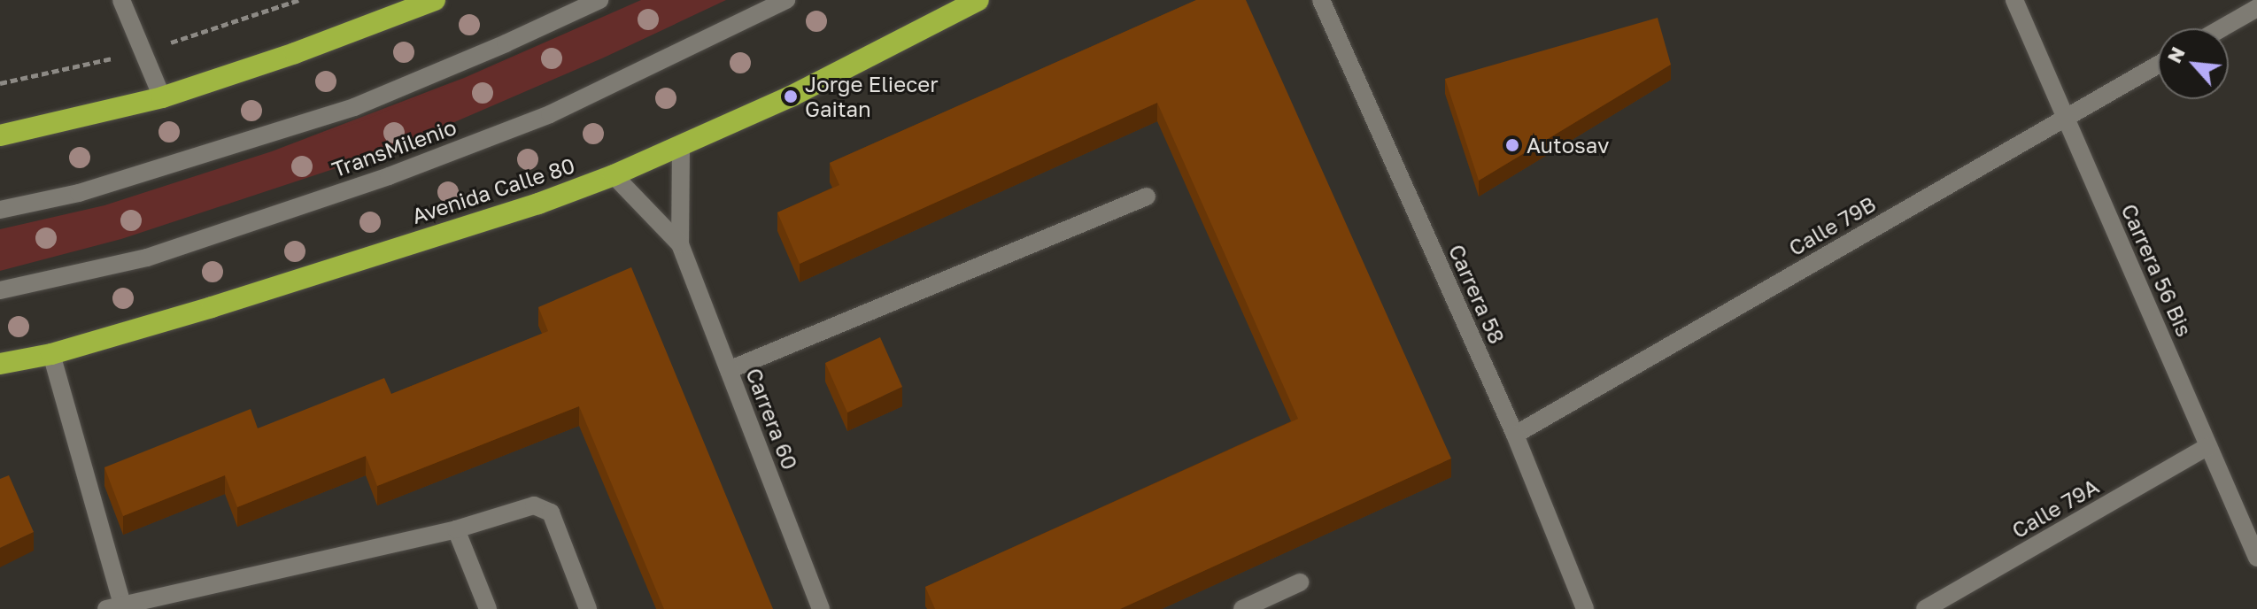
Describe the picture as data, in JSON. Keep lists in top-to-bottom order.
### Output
{
  "streets": {
    "highway": ["Avenida Calle 80"],
    "street": [
      "TransMilenio",
      "Calle 79B",
      "Carrera 56 Bis",
      "Carrera 58",
      "Carrera 60",
      "Calle 79A"
    ]
  },
  "crossings": [
    ["Avenida Calle 80", "Carrera 60"],
    ["Calle 79B", "Carrera 56 Bis"],
    ["Calle 79B", "Carrera 58"],
    ["Carrera 56 Bis", "Calle 79A"]
  ],
  "places": ["Jorge Eliecer Gaitan", "Autosav"],
  "north": "top left"
}
